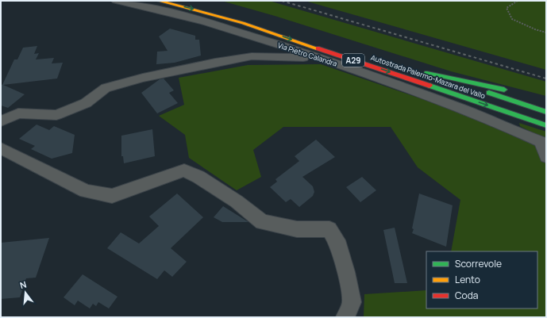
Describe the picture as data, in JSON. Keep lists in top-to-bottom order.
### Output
{
  "streets": {
    "highway": ["A29", "Autostrada Palermo-Mazara del Vallo"],
    "street": ["Via Pietro Calandra"]
  },
  "one_way": ["Autostrada Palermo-Mazara del Vallo"],
  "legend": ["Scorrevole", "Lento", "Coda"],
  "north": "top"
}
